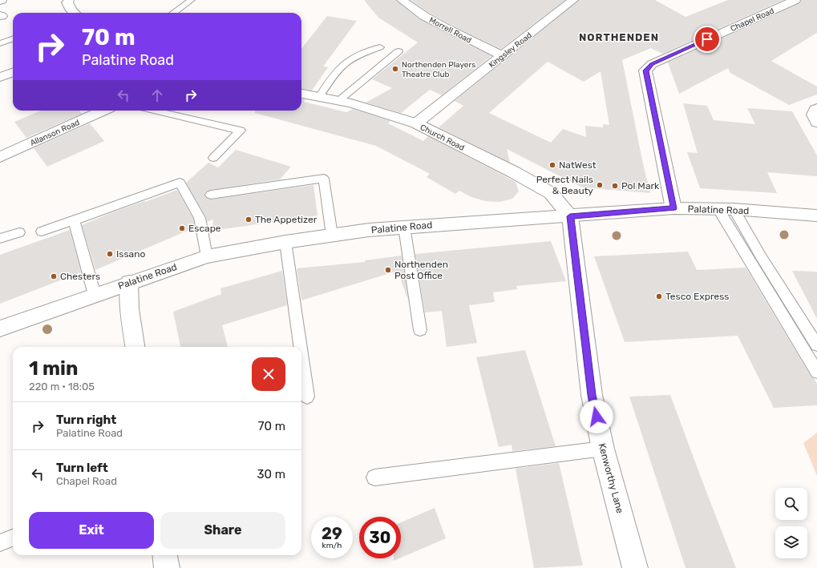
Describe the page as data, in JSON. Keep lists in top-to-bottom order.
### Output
{
  "streets": {
    "street": [
      "Chapel Road",
      "Morrell Road",
      "Kingsley Road",
      "Allanson Road",
      "Church Road",
      "Palatine Road",
      "Kenworthy Lane"
    ]
  },
  "crossings": [
    ["Chapel Road", "Palatine Road"],
    ["Morrell Road", "Kingsley Road"],
    ["Kingsley Road", "Church Road"],
    ["Church Road", "Palatine Road"],
    ["Church Road", "Kenworthy Lane"],
    ["Palatine Road", "Kenworthy Lane"]
  ],
  "districts": ["NORTHENDEN"],
  "places": [
    "Northenden Players Theatre Club",
    "NatWest",
    "Perfect Nails & Beauty",
    "Pol Mark",
    "The Appetizer",
    "Escape",
    "Issano",
    "Northenden Post Office",
    "Chesters",
    "Tesco Express"
  ],
  "page": {
    "turn": ["70 m", "Palatine Road"],
    "heading": ["1 min", "220 m · 18:05"],
    "list": [
      {
        "name": "Turn right",
        "note": "Palatine Road",
        "value": "70 m"
      },
      {
        "name": "Turn left",
        "note": "Chapel Road",
        "value": "30 m"
      }
    ],
    "buttons": ["Exit", "Share"],
    "speed": "29 km/h",
    "limit": "30"
  }
}
